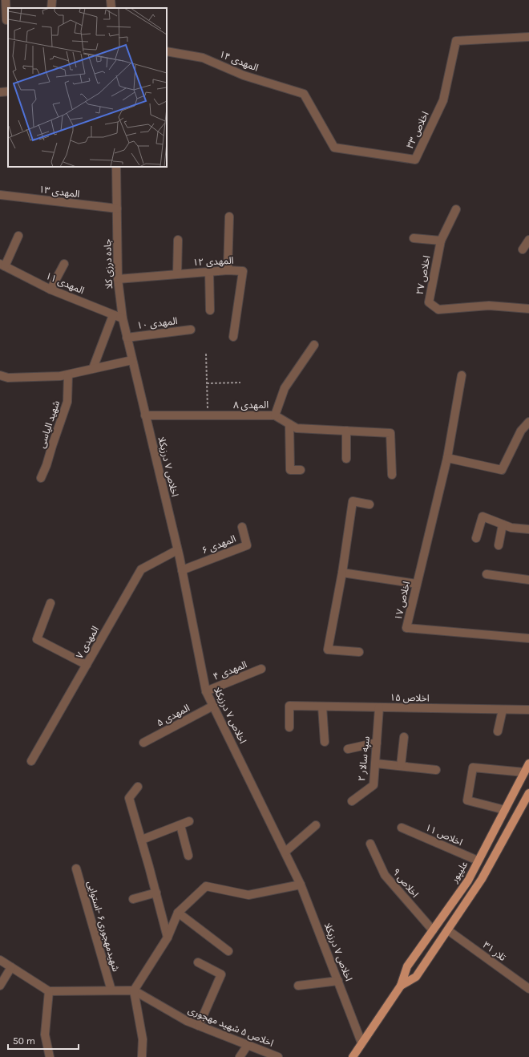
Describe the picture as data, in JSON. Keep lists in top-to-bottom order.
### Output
{
  "streets": {
    "main road": ["علیپور"],
    "street": [
      "المهدی ۱۴",
      "اخلاص ۳۳",
      "المهدی ۱۳",
      "المهدی ۱۲",
      "جاده درزی کلا",
      "اخلاص ۲۷",
      "المهدی ۱۱",
      "المهدی ۱۰",
      "المهدی ۸",
      "شهید الیاسی",
      "اخلاص ۷ درزیکلا",
      "المهدی ۶",
      "اخلاص ۱۷",
      "المهدی ۷",
      "المهدی ۴",
      "اخلاص ۱۵",
      "المهدی ۵",
      "سپه سالار ۲",
      "اخلاص ۱۱",
      "اخلاص ۹",
      "شهیدمهجوری۶ -استوایی",
      "تلار ۳۱",
      "اخلاص ۵ شهید مهجوری"
    ]
  },
  "crossings": [
    ["المهدی ۱۴", "اخلاص ۳۳"],
    ["المهدی ۱۳", "جاده درزی کلا"],
    ["المهدی ۱۲", "جاده درزی کلا"],
    ["جاده درزی کلا", "المهدی ۱۱"],
    ["جاده درزی کلا", "المهدی ۱۰"],
    ["جاده درزی کلا", "اخلاص ۷ درزیکلا"],
    ["المهدی ۸", "اخلاص ۷ درزیکلا"],
    ["اخلاص ۷ درزیکلا", "المهدی ۶"],
    ["اخلاص ۷ درزیکلا", "المهدی ۷"],
    ["اخلاص ۷ درزیکلا", "المهدی ۴"],
    ["اخلاص ۷ درزیکلا", "المهدی ۵"],
    ["اخلاص ۷ درزیکلا", "علیپور"],
    ["اخلاص ۱۵", "سپه سالار ۲"],
    ["اخلاص ۱۱", "علیپور"],
    ["علیپور", "اخلاص ۹"],
    ["علیپور", "تلار ۳۱"],
    ["شهیدمهجوری۶ -استوایی", "اخلاص ۵ شهید مهجوری"]
  ],
  "scale_bar": "50 m"
}
